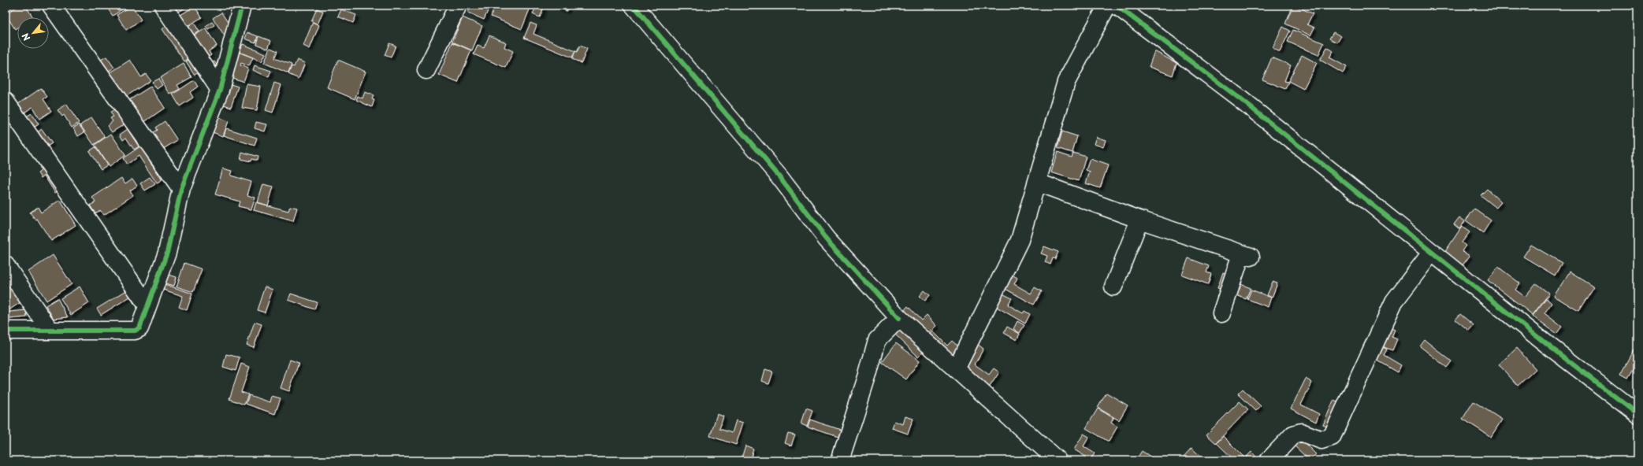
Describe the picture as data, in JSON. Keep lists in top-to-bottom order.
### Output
{
  "north": "bottom left"
}
